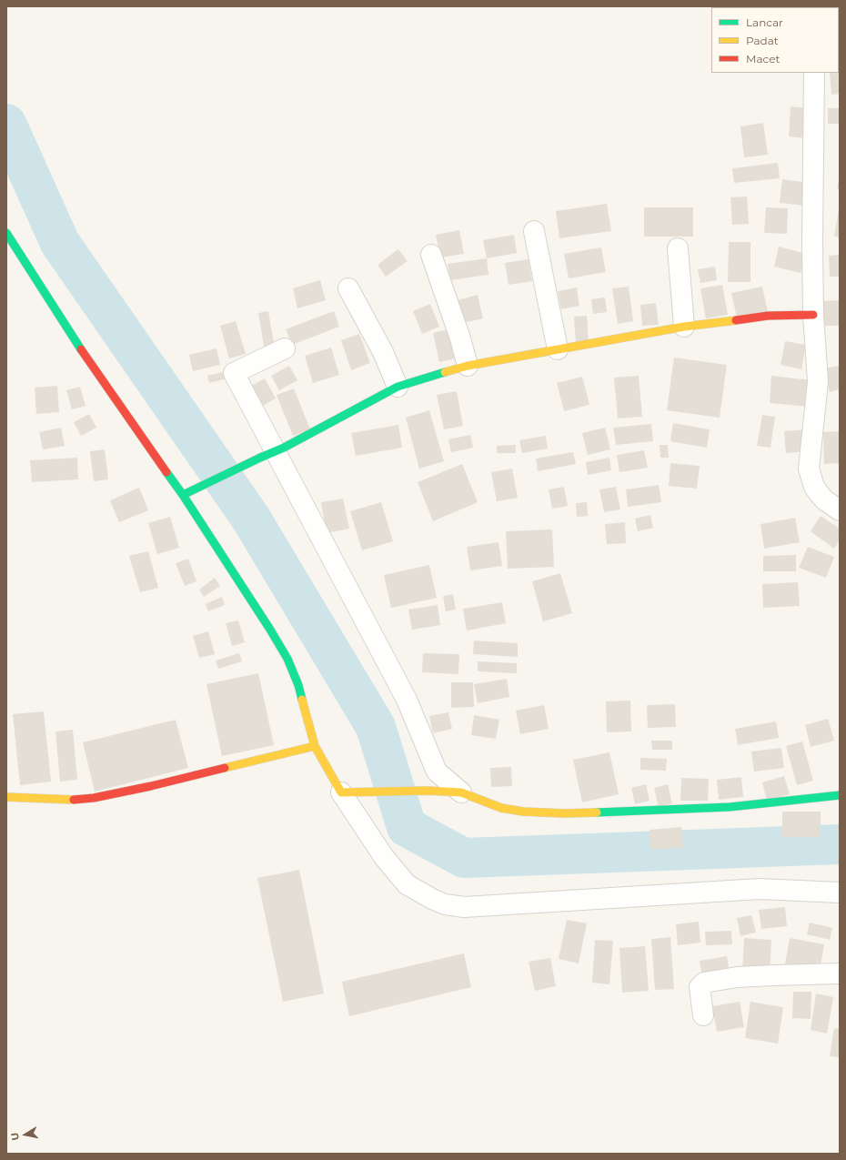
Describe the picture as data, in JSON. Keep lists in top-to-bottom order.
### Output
{
  "legend": ["Lancar", "Padat", "Macet"],
  "north": "left"
}
